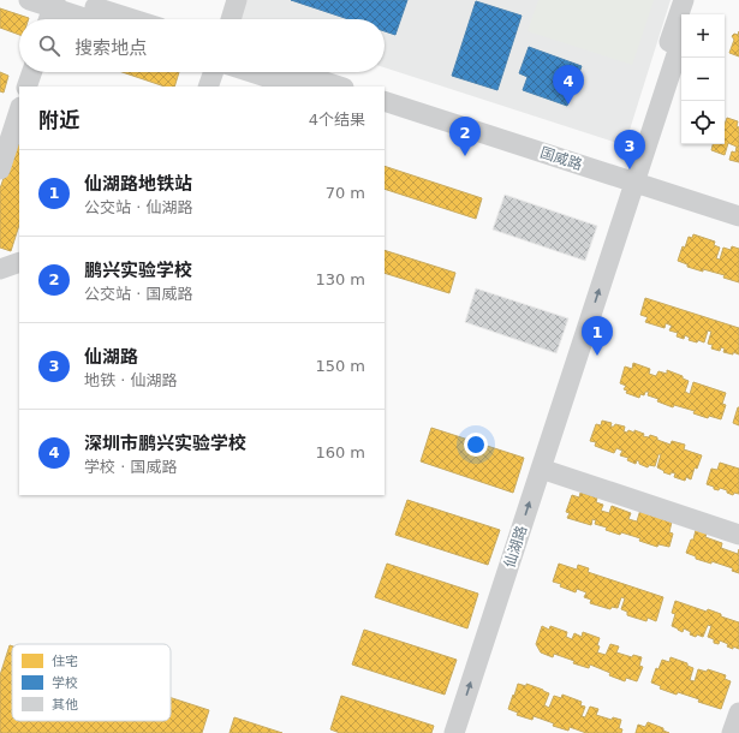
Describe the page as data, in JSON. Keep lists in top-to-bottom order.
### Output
{
  "streets": {
    "street": ["国威路", "仙湖路"]
  },
  "crossings": [
    ["国威路", "仙湖路"]
  ],
  "one_way": ["仙湖路"],
  "legend": ["住宅", "学校", "其他"],
  "page": {
    "map_buttons": ["+", "−"],
    "search": "搜索地点",
    "pins": [
      "4",
      "2",
      "3",
      "1"
    ],
    "heading": ["附近", "4个结果"],
    "list": [
      {
        "mark": "1",
        "name": "仙湖路地铁站",
        "note": "公交站 · 仙湖路",
        "value": "70 m"
      },
      {
        "mark": "2",
        "name": "鹏兴实验学校",
        "note": "公交站 · 国威路",
        "value": "130 m"
      },
      {
        "mark": "3",
        "name": "仙湖路",
        "note": "地铁 · 仙湖路",
        "value": "150 m"
      },
      {
        "mark": "4",
        "name": "深圳市鹏兴实验学校",
        "note": "学校 · 国威路",
        "value": "160 m"
      }
    ]
  }
}
